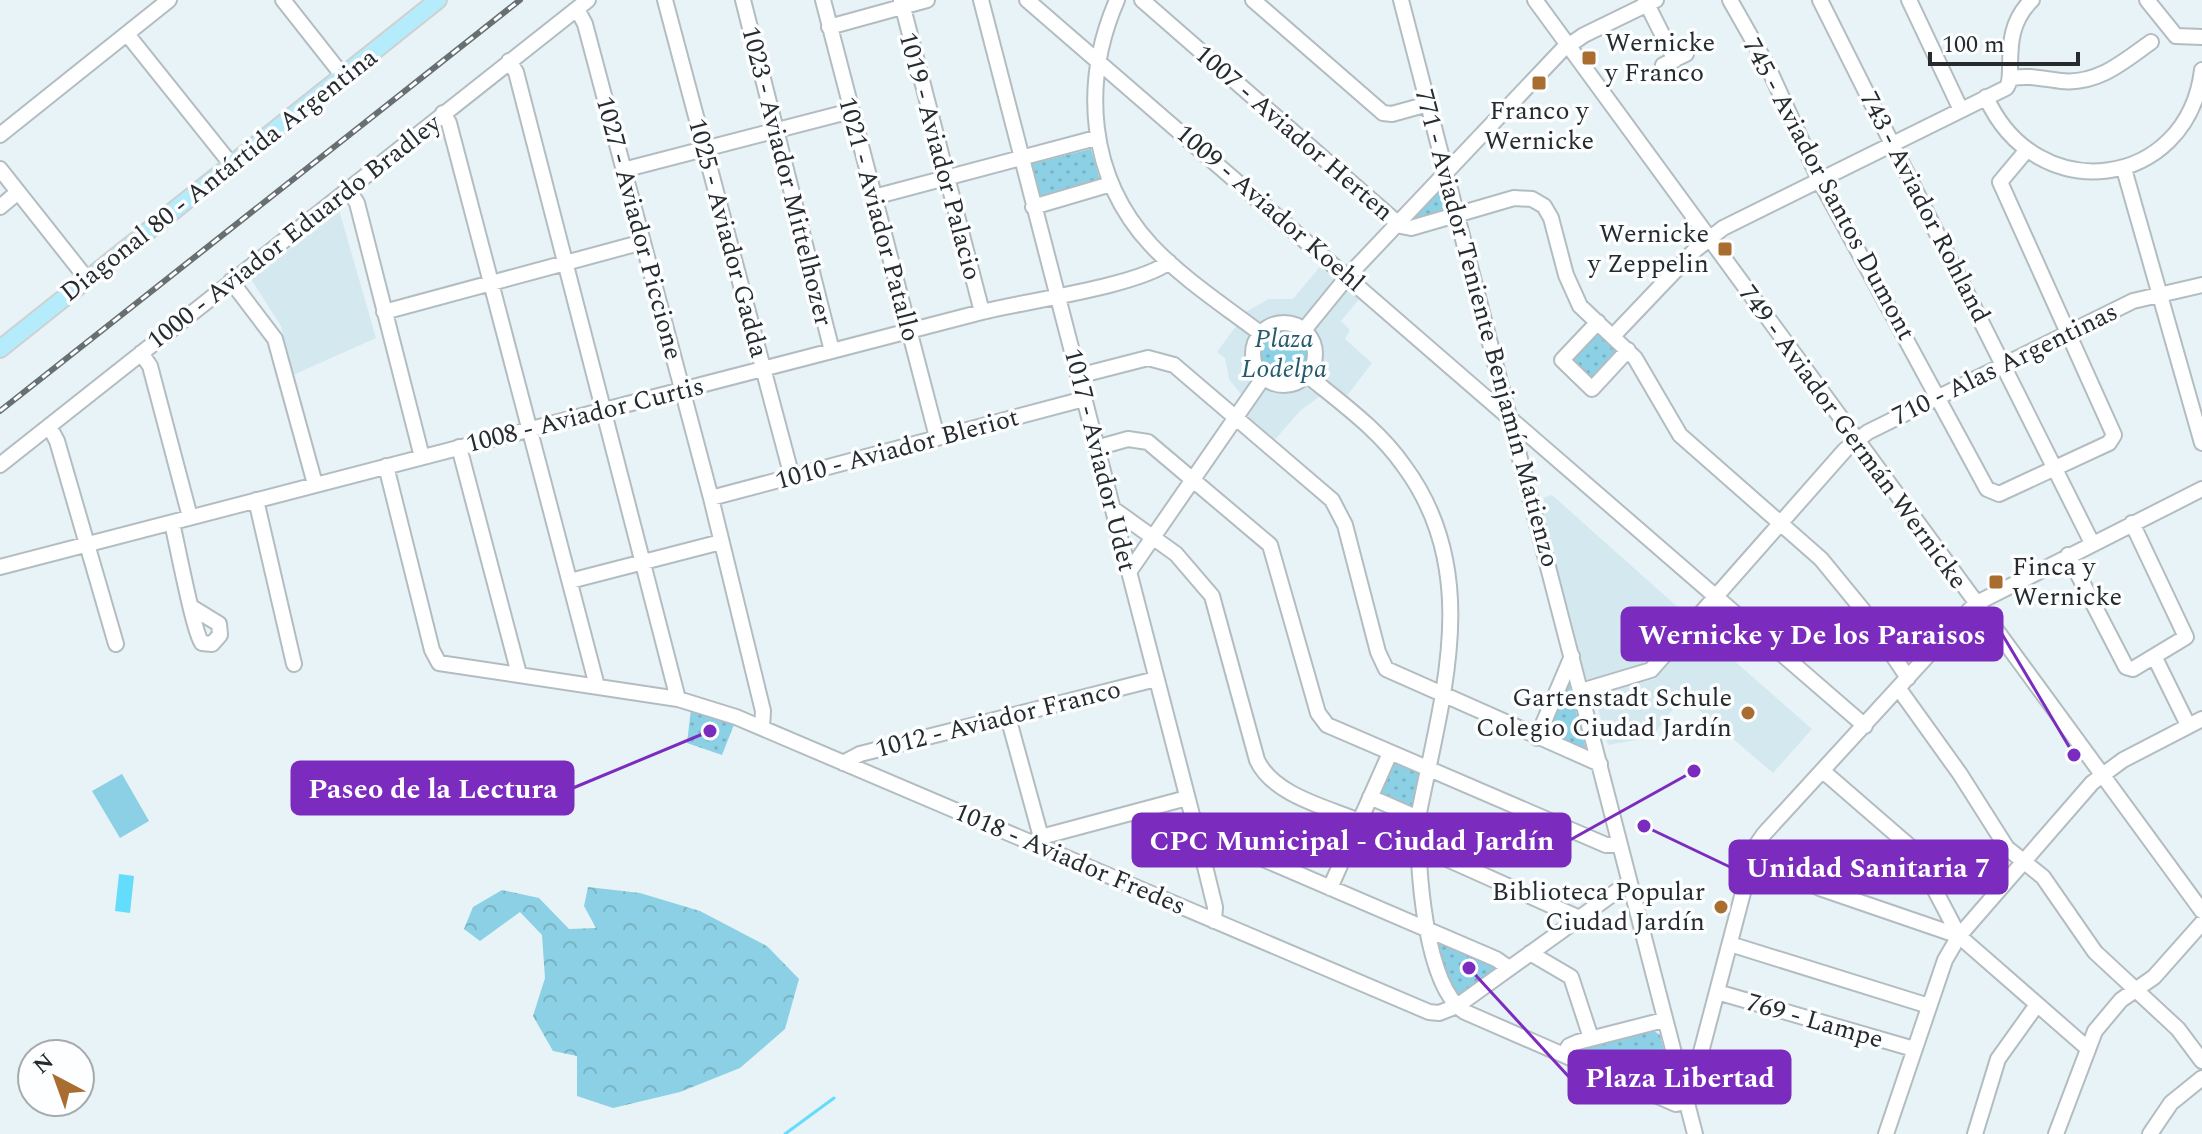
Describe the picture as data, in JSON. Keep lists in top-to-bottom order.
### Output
{
  "streets": {
    "main road": ["Diagonal 80 - Antártida Argentina"],
    "street": [
      "1007 - Aviador Herten",
      "1019 - Aviador Palacio",
      "1023 - Aviador Mittelhozer",
      "745 - Aviador Santos Dumont",
      "743 - Aviador Rohland",
      "1009 - Aviador Koehl",
      "1021 - Aviador Patallo",
      "1027 - Aviador Piccione",
      "1000 - Aviador Eduardo Bradley",
      "1025 - Aviador Gadda",
      "771 - Aviador Teniente Benjamín Matienzo",
      "710 - Alas Argentinas",
      "1008 - Aviador Curtis",
      "749 - Aviador Germán Wernicke",
      "1010 - Aviador Bleriot",
      "1017 - Aviador Udet",
      "1012 - Aviador Franco",
      "1018 - Aviador Fredes",
      "769 - Lampe"
    ]
  },
  "crossings": [
    ["1007 - Aviador Herten", "771 - Aviador Teniente Benjamín Matienzo"],
    ["1019 - Aviador Palacio", "1008 - Aviador Curtis"],
    ["1023 - Aviador Mittelhozer", "1008 - Aviador Curtis"],
    ["745 - Aviador Santos Dumont", "743 - Aviador Rohland"],
    ["745 - Aviador Santos Dumont", "710 - Alas Argentinas"],
    ["743 - Aviador Rohland", "710 - Alas Argentinas"],
    ["1009 - Aviador Koehl", "771 - Aviador Teniente Benjamín Matienzo"],
    ["1009 - Aviador Koehl", "710 - Alas Argentinas"],
    ["1021 - Aviador Patallo", "1008 - Aviador Curtis"],
    ["1021 - Aviador Patallo", "1010 - Aviador Bleriot"],
    ["1027 - Aviador Piccione", "1000 - Aviador Eduardo Bradley"],
    ["1027 - Aviador Piccione", "1008 - Aviador Curtis"],
    ["1027 - Aviador Piccione", "1010 - Aviador Bleriot"],
    ["1027 - Aviador Piccione", "1018 - Aviador Fredes"],
    ["1025 - Aviador Gadda", "1008 - Aviador Curtis"],
    ["1025 - Aviador Gadda", "1010 - Aviador Bleriot"],
    ["771 - Aviador Teniente Benjamín Matienzo", "710 - Alas Argentinas"],
    ["771 - Aviador Teniente Benjamín Matienzo", "1018 - Aviador Fredes"],
    ["710 - Alas Argentinas", "749 - Aviador Germán Wernicke"],
    ["1008 - Aviador Curtis", "1017 - Aviador Udet"],
    ["1008 - Aviador Curtis", "1018 - Aviador Fredes"],
    ["1010 - Aviador Bleriot", "1017 - Aviador Udet"],
    ["1017 - Aviador Udet", "1012 - Aviador Franco"],
    ["1017 - Aviador Udet", "1018 - Aviador Fredes"],
    ["1012 - Aviador Franco", "1018 - Aviador Fredes"]
  ],
  "parks": ["Plaza Lodelpa"],
  "places": {
    "transit": [
      "Wernicke y Franco",
      "Franco y Wernicke",
      "Wernicke y Zeppelin",
      "Finca y Wernicke"
    ],
    "other": [
      "Gartenstadt Schule Colegio Ciudad Jardín",
      "Paseo de la Lectura",
      "Wernicke y De los Paraisos",
      "CPC Municipal - Ciudad Jardín",
      "Unidad Sanitaria 7",
      "Biblioteca Popular Ciudad Jardín",
      "Plaza Libertad"
    ]
  },
  "scale_bar": "100 m",
  "north": "top left"
}
